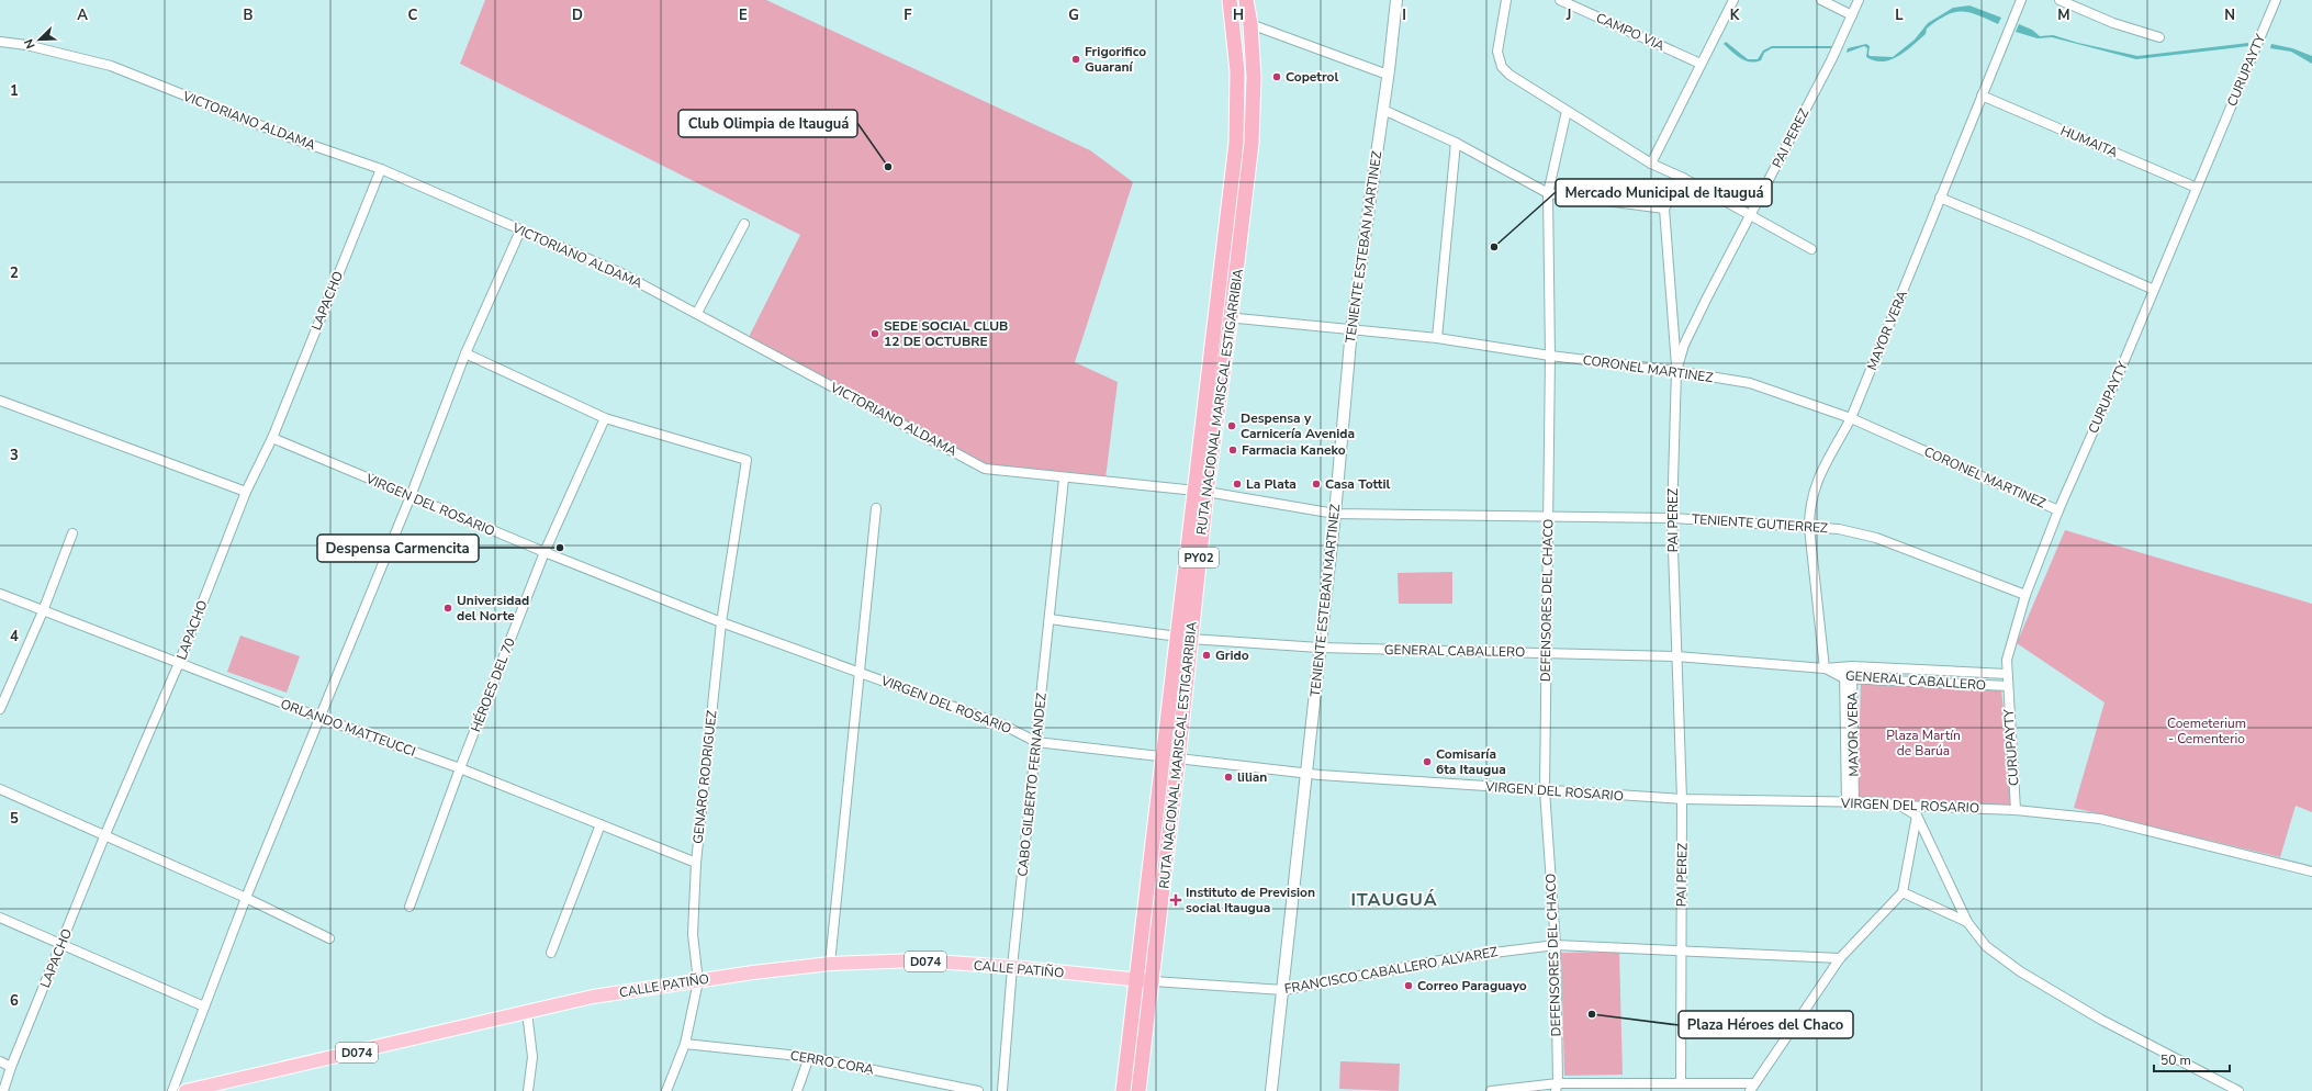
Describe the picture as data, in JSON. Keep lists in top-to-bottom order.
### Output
{
  "streets": {
    "highway": ["RUTA NACIONAL MARISCAL ESTIGARRIBIA", "PY02"],
    "main road": ["D074", "CALLE PATIÑO"],
    "street": [
      "CAMPO VIA",
      "CURUPAYTY",
      "VICTORIANO ALDAMA",
      "PAI PEREZ",
      "HUMAITA",
      "TENIENTE ESTEBAN MARTINEZ",
      "LAPACHO",
      "MAYOR VERA",
      "CORONEL MARTINEZ",
      "VIRGEN DEL ROSARIO",
      "TENIENTE GUTIERREZ",
      "DEFENSORES DEL CHACO",
      "GENERAL CABALLERO",
      "HÉROES DEL 70",
      "ORLANDO MATTEUCCI",
      "GENARO RODRIGUEZ",
      "CABO GILBERTO FERNANDEZ",
      "FRANCISCO CABALLERO ALVAREZ",
      "CERRO CORA"
    ]
  },
  "crossings": [
    ["CURUPAYTY", "HUMAITA"],
    ["CURUPAYTY", "CORONEL MARTINEZ"],
    ["CURUPAYTY", "VIRGEN DEL ROSARIO"],
    ["CURUPAYTY", "TENIENTE GUTIERREZ"],
    ["CURUPAYTY", "GENERAL CABALLERO"],
    ["VICTORIANO ALDAMA", "LAPACHO"],
    ["VICTORIANO ALDAMA", "RUTA NACIONAL MARISCAL ESTIGARRIBIA"],
    ["VICTORIANO ALDAMA", "TENIENTE GUTIERREZ"],
    ["VICTORIANO ALDAMA", "CABO GILBERTO FERNANDEZ"],
    ["PAI PEREZ", "CORONEL MARTINEZ"],
    ["PAI PEREZ", "VIRGEN DEL ROSARIO"],
    ["PAI PEREZ", "TENIENTE GUTIERREZ"],
    ["PAI PEREZ", "GENERAL CABALLERO"],
    ["PAI PEREZ", "FRANCISCO CABALLERO ALVAREZ"],
    ["HUMAITA", "MAYOR VERA"],
    ["TENIENTE ESTEBAN MARTINEZ", "CORONEL MARTINEZ"],
    ["TENIENTE ESTEBAN MARTINEZ", "VIRGEN DEL ROSARIO"],
    ["TENIENTE ESTEBAN MARTINEZ", "TENIENTE GUTIERREZ"],
    ["TENIENTE ESTEBAN MARTINEZ", "GENERAL CABALLERO"],
    ["TENIENTE ESTEBAN MARTINEZ", "FRANCISCO CABALLERO ALVAREZ"],
    ["LAPACHO", "VIRGEN DEL ROSARIO"],
    ["LAPACHO", "ORLANDO MATTEUCCI"],
    ["MAYOR VERA", "CORONEL MARTINEZ"],
    ["MAYOR VERA", "VIRGEN DEL ROSARIO"],
    ["MAYOR VERA", "TENIENTE GUTIERREZ"],
    ["MAYOR VERA", "GENERAL CABALLERO"],
    ["CORONEL MARTINEZ", "RUTA NACIONAL MARISCAL ESTIGARRIBIA"],
    ["CORONEL MARTINEZ", "DEFENSORES DEL CHACO"],
    ["RUTA NACIONAL MARISCAL ESTIGARRIBIA", "VIRGEN DEL ROSARIO"],
    ["RUTA NACIONAL MARISCAL ESTIGARRIBIA", "TENIENTE GUTIERREZ"],
    ["RUTA NACIONAL MARISCAL ESTIGARRIBIA", "GENERAL CABALLERO"],
    ["RUTA NACIONAL MARISCAL ESTIGARRIBIA", "CALLE PATIÑO"],
    ["RUTA NACIONAL MARISCAL ESTIGARRIBIA", "FRANCISCO CABALLERO ALVAREZ"],
    ["VIRGEN DEL ROSARIO", "DEFENSORES DEL CHACO"],
    ["VIRGEN DEL ROSARIO", "HÉROES DEL 70"],
    ["VIRGEN DEL ROSARIO", "GENARO RODRIGUEZ"],
    ["VIRGEN DEL ROSARIO", "CABO GILBERTO FERNANDEZ"],
    ["TENIENTE GUTIERREZ", "DEFENSORES DEL CHACO"],
    ["DEFENSORES DEL CHACO", "GENERAL CABALLERO"],
    ["DEFENSORES DEL CHACO", "FRANCISCO CABALLERO ALVAREZ"],
    ["GENERAL CABALLERO", "CABO GILBERTO FERNANDEZ"],
    ["HÉROES DEL 70", "ORLANDO MATTEUCCI"],
    ["HÉROES DEL 70", "GENARO RODRIGUEZ"],
    ["ORLANDO MATTEUCCI", "GENARO RODRIGUEZ"],
    ["GENARO RODRIGUEZ", "CALLE PATIÑO"],
    ["GENARO RODRIGUEZ", "CERRO CORA"],
    ["CABO GILBERTO FERNANDEZ", "CALLE PATIÑO"],
    ["CALLE PATIÑO", "FRANCISCO CABALLERO ALVAREZ"]
  ],
  "districts": ["ITAUGUÁ"],
  "parks": ["Coemeterium - Cementerio", "Plaza Martín de Barúa"],
  "places": {
    "other": [
      "Frigorifico Guaraní",
      "Copetrol",
      "Club Olimpia de Itauguá",
      "Mercado Municipal de Itauguá",
      "SEDE SOCIAL CLUB 12 DE OCTUBRE",
      "Despensa y Carnicería Avenida",
      "Farmacia Kaneko",
      "La Plata",
      "Casa Tottil",
      "Despensa Carmencita",
      "Universidad del Norte",
      "Grido",
      "Comisaría 6ta Itaugua",
      "lilian",
      "Correo Paraguayo",
      "Plaza Héroes del Chaco"
    ],
    "health": ["Instituto de Prevision social Itaugua"]
  },
  "scale_bar": "50 m",
  "north": "bottom left",
  "grid": {
    "columns": [
      "A",
      "B",
      "C",
      "D",
      "E",
      "F",
      "G",
      "H",
      "I",
      "J",
      "K",
      "L",
      "M",
      "N"
    ],
    "rows": [
      "1",
      "2",
      "3",
      "4",
      "5",
      "6"
    ]
  }
}
